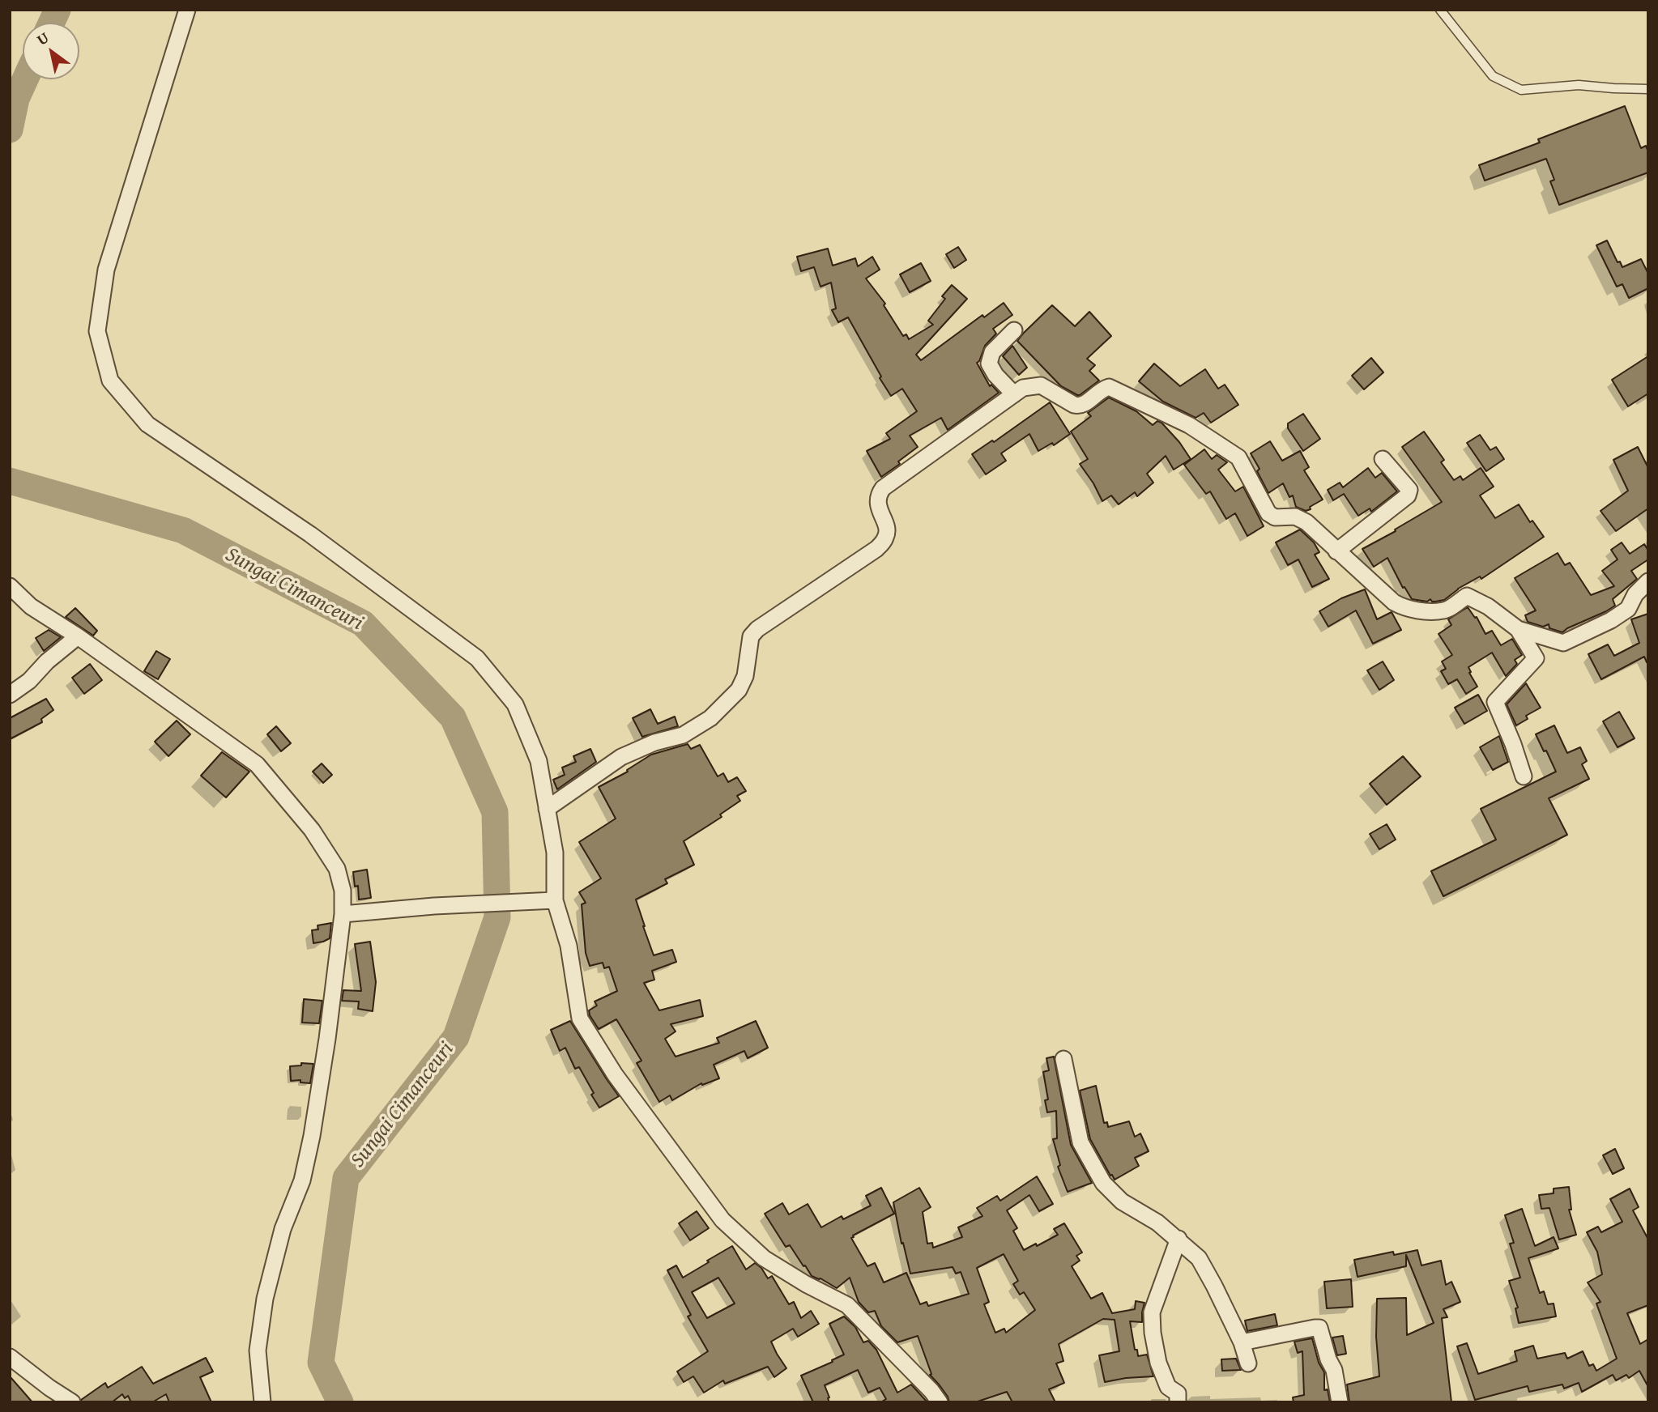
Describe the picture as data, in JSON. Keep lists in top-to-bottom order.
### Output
{
  "water": ["Sungai Cimanceuri"],
  "north": "top left"
}
